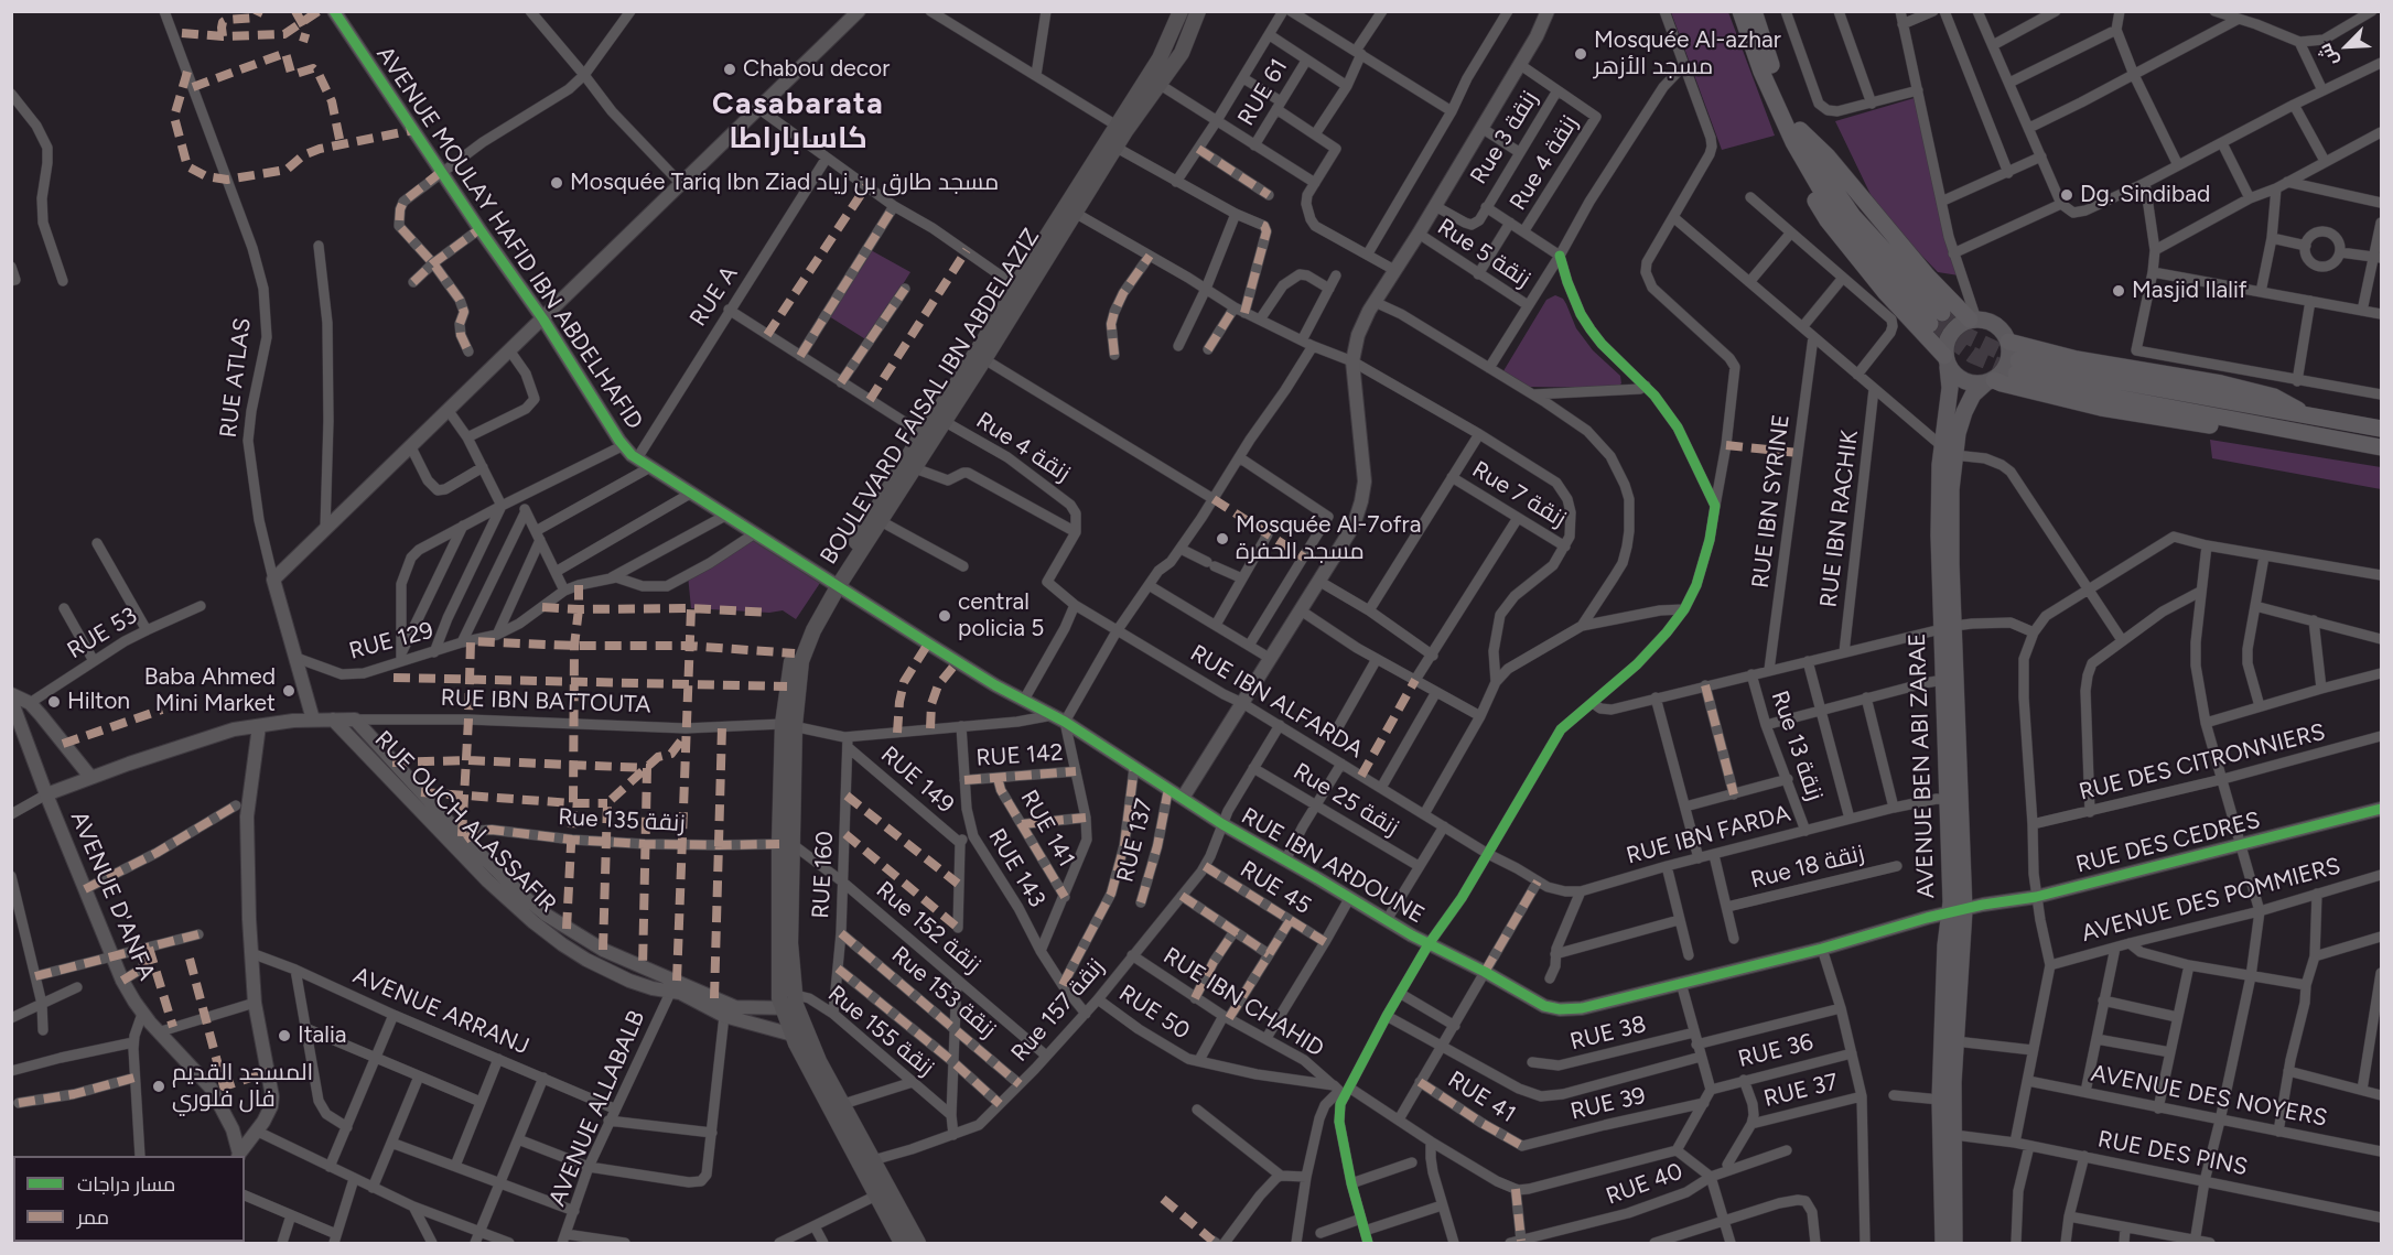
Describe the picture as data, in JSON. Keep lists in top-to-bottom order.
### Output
{
  "streets": {
    "main road": ["BOULEVARD FAISAL IBN ABDELAZIZ", "AVENUE BEN ABI ZARAE"],
    "street": [
      "RUE 61",
      "Rue 3 زنقة",
      "Rue 4 زنقة",
      "AVENUE MOULAY HAFID IBN ABDELHAFID",
      "Rue 5 زنقة",
      "RUE A",
      "RUE ATLAS",
      "Rue 7 زنقة",
      "RUE IBN SYRINE",
      "RUE IBN RACHIK",
      "RUE 53",
      "RUE 129",
      "RUE IBN BATTOUTA",
      "RUE IBN ALFARDA",
      "Rue 13 زنقة",
      "RUE 142",
      "RUE DES CITRONNIERS",
      "RUE 149",
      "Rue 25 زنقة",
      "Rue 135 زنقة",
      "RUE OUCH ALASSAFIR",
      "RUE 141",
      "RUE IBN FARDA",
      "RUE 137",
      "RUE DES CEDRES",
      "RUE IBN ARDOUNE",
      "Rue 18 زنقة",
      "RUE 143",
      "RUE 160",
      "RUE 45",
      "AVENUE D'ANFA",
      "AVENUE DES POMMIERS",
      "Rue 152 زنقة",
      "Rue 153 زنقة",
      "RUE IBN CHAHID",
      "Rue 157 زنقة",
      "AVENUE ARRANJ",
      "RUE 50",
      "Rue 155 زنقة",
      "RUE 38",
      "RUE 36",
      "RUE 37",
      "AVENUE DES NOYERS",
      "RUE 41",
      "RUE 39",
      "AVENUE ALLABALB",
      "RUE DES PINS",
      "RUE 40"
    ]
  },
  "crossings": [
    ["Rue 3 زنقة", "Rue 4 زنقة"],
    ["Rue 4 زنقة", "BOULEVARD FAISAL IBN ABDELAZIZ"],
    ["Rue 4 زنقة", "RUE IBN ALFARDA"],
    ["AVENUE MOULAY HAFID IBN ABDELHAFID", "RUE A"],
    ["AVENUE MOULAY HAFID IBN ABDELHAFID", "BOULEVARD FAISAL IBN ABDELAZIZ"],
    ["AVENUE MOULAY HAFID IBN ABDELHAFID", "RUE 129"],
    ["AVENUE MOULAY HAFID IBN ABDELHAFID", "RUE IBN ARDOUNE"],
    ["RUE ATLAS", "RUE 129"],
    ["RUE ATLAS", "RUE IBN BATTOUTA"],
    ["BOULEVARD FAISAL IBN ABDELAZIZ", "RUE IBN BATTOUTA"],
    ["BOULEVARD FAISAL IBN ABDELAZIZ", "Rue 135 زنقة"],
    ["BOULEVARD FAISAL IBN ABDELAZIZ", "RUE OUCH ALASSAFIR"],
    ["BOULEVARD FAISAL IBN ABDELAZIZ", "RUE IBN ARDOUNE"],
    ["BOULEVARD FAISAL IBN ABDELAZIZ", "Rue 152 زنقة"],
    ["BOULEVARD FAISAL IBN ABDELAZIZ", "Rue 157 زنقة"],
    ["BOULEVARD FAISAL IBN ABDELAZIZ", "Rue 155 زنقة"],
    ["RUE 53", "AVENUE D'ANFA"],
    ["RUE IBN BATTOUTA", "RUE 149"],
    ["RUE IBN BATTOUTA", "RUE OUCH ALASSAFIR"],
    ["RUE IBN BATTOUTA", "RUE IBN ARDOUNE"],
    ["RUE IBN BATTOUTA", "RUE 143"],
    ["RUE IBN BATTOUTA", "RUE 160"],
    ["RUE IBN BATTOUTA", "AVENUE D'ANFA"],
    ["RUE IBN ALFARDA", "RUE IBN FARDA"],
    ["RUE IBN ALFARDA", "Rue 157 زنقة"],
    ["Rue 13 زنقة", "RUE IBN FARDA"],
    ["RUE 142", "RUE 141"],
    ["RUE 142", "RUE 143"],
    ["AVENUE BEN ABI ZARAE", "RUE IBN FARDA"],
    ["AVENUE BEN ABI ZARAE", "RUE DES CEDRES"],
    ["AVENUE BEN ABI ZARAE", "RUE IBN ARDOUNE"],
    ["AVENUE BEN ABI ZARAE", "RUE DES PINS"],
    ["RUE 149", "RUE 160"],
    ["Rue 25 زنقة", "Rue 157 زنقة"],
    ["Rue 135 زنقة", "RUE OUCH ALASSAFIR"],
    ["Rue 135 زنقة", "Rue 152 زنقة"],
    ["RUE OUCH ALASSAFIR", "Rue 155 زنقة"],
    ["RUE OUCH ALASSAFIR", "AVENUE ALLABALB"],
    ["RUE 137", "RUE IBN ARDOUNE"],
    ["RUE DES CEDRES", "RUE IBN ARDOUNE"],
    ["RUE IBN ARDOUNE", "Rue 157 زنقة"],
    ["RUE 143", "Rue 157 زنقة"],
    ["RUE 160", "Rue 152 زنقة"],
    ["RUE 160", "Rue 153 زنقة"],
    ["RUE 160", "Rue 155 زنقة"],
    ["RUE 45", "Rue 157 زنقة"],
    ["Rue 152 زنقة", "Rue 157 زنقة"],
    ["Rue 153 زنقة", "Rue 157 زنقة"],
    ["RUE IBN CHAHID", "Rue 157 زنقة"],
    ["RUE IBN CHAHID", "RUE 50"],
    ["Rue 157 زنقة", "RUE 50"],
    ["AVENUE ARRANJ", "AVENUE ALLABALB"],
    ["RUE 41", "RUE 39"]
  ],
  "districts": ["Casabarata كاساباراطا"],
  "places": [
    "Mosquée Al-azhar مسجد الأزهر",
    "Chabou decor",
    "Mosquée Tariq Ibn Ziad مسجد طارق بن زياد",
    "Dg. Sindibad",
    "Masjid Ilalif",
    "Mosquée Al-7ofra مسجد الحفرة",
    "central policia 5",
    "Baba Ahmed Mini Market",
    "Hilton",
    "Italia",
    "المسجد القديم فال فلوري"
  ],
  "legend": ["مسار دراجات", "ممر"],
  "north": "bottom left"
}
